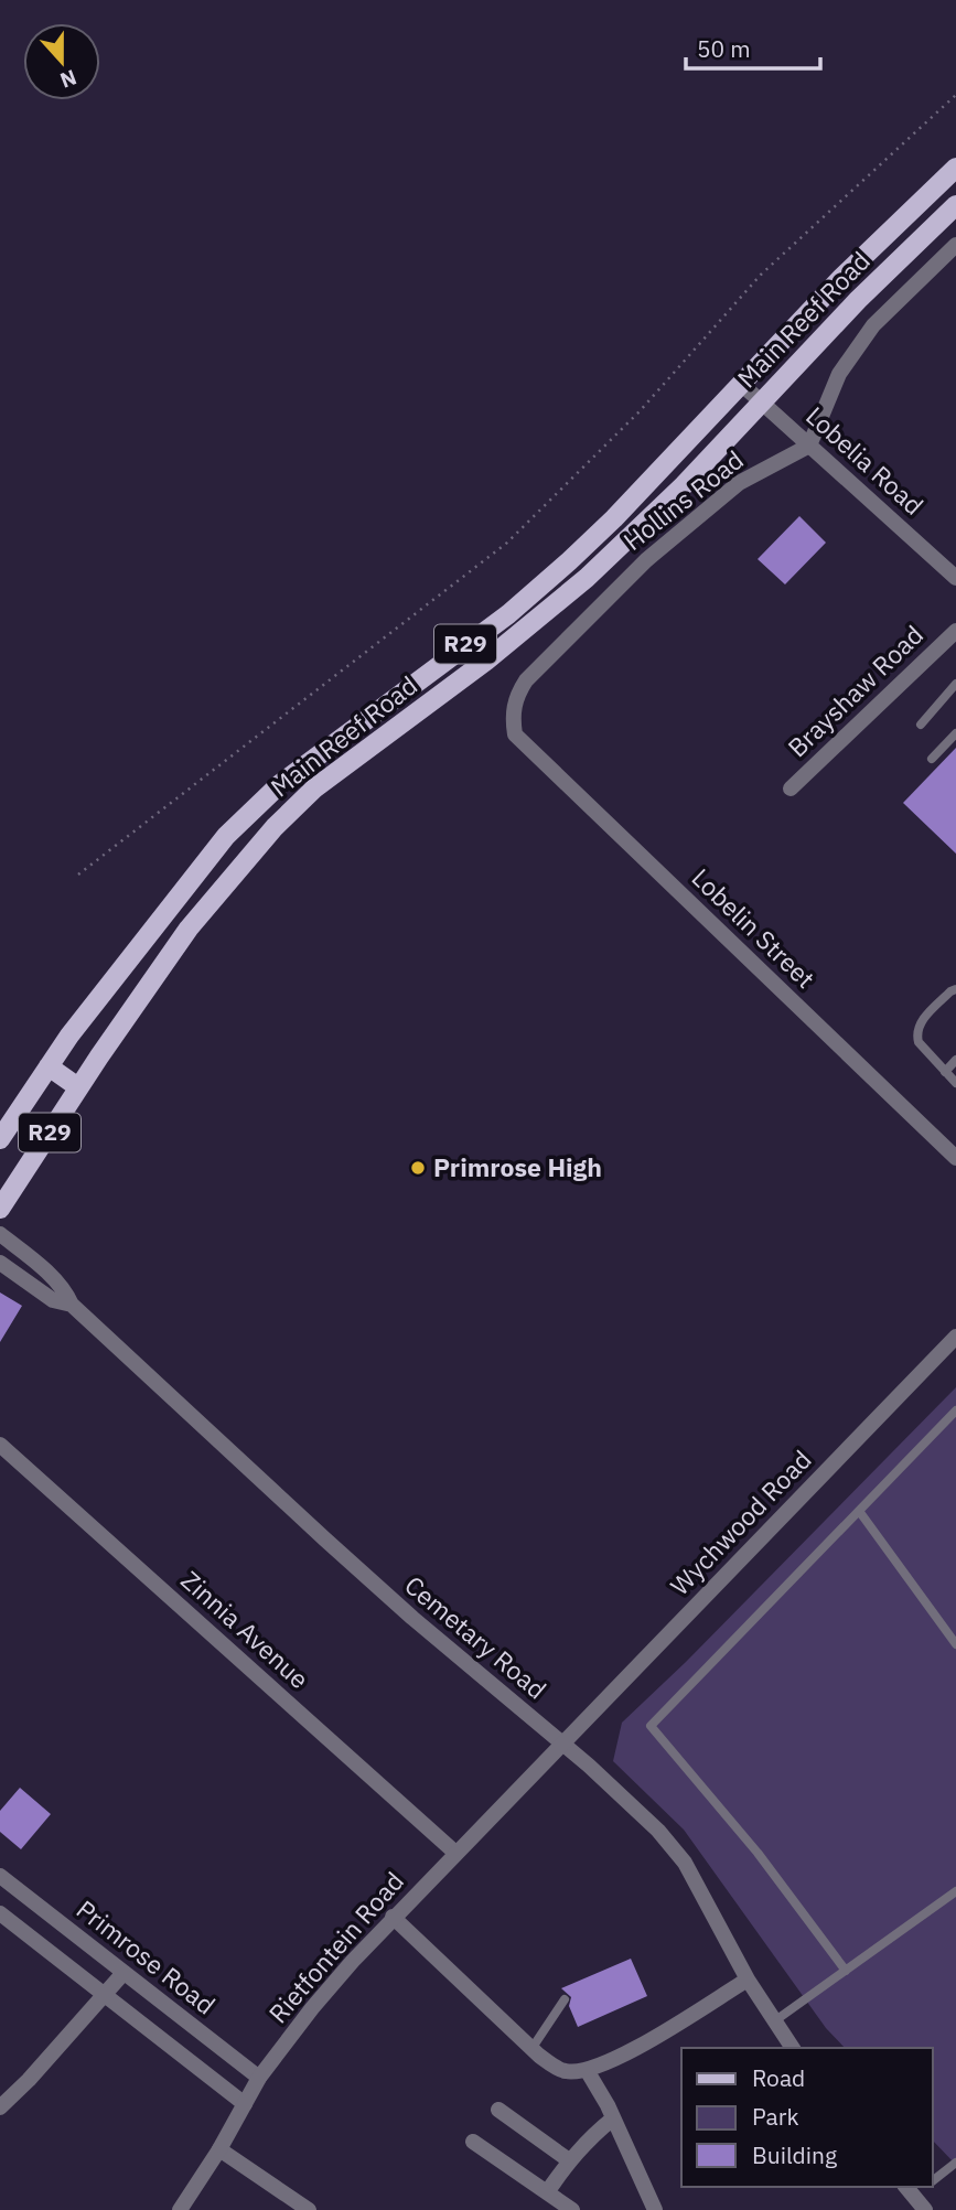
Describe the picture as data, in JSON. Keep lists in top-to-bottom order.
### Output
{
  "streets": {
    "main road": ["Main Reef Road", "R29"],
    "street": [
      "Lobelia Road",
      "Hollins Road",
      "Brayshaw Road",
      "Lobelin Street",
      "Wychwood Road",
      "Zinnia Avenue",
      "Cemetary Road",
      "Rietfontein Road",
      "Primrose Road"
    ]
  },
  "crossings": [
    ["Main Reef Road", "Lobelia Road"],
    ["Lobelia Road", "Hollins Road"],
    ["Hollins Road", "Lobelin Street"],
    ["Wychwood Road", "Cemetary Road"],
    ["Wychwood Road", "Rietfontein Road"],
    ["Zinnia Avenue", "Rietfontein Road"],
    ["Cemetary Road", "Rietfontein Road"],
    ["Rietfontein Road", "Primrose Road"]
  ],
  "places": ["Primrose High"],
  "legend": ["Road", "Park", "Building"],
  "scale_bar": "50 m",
  "north": "bottom"
}
